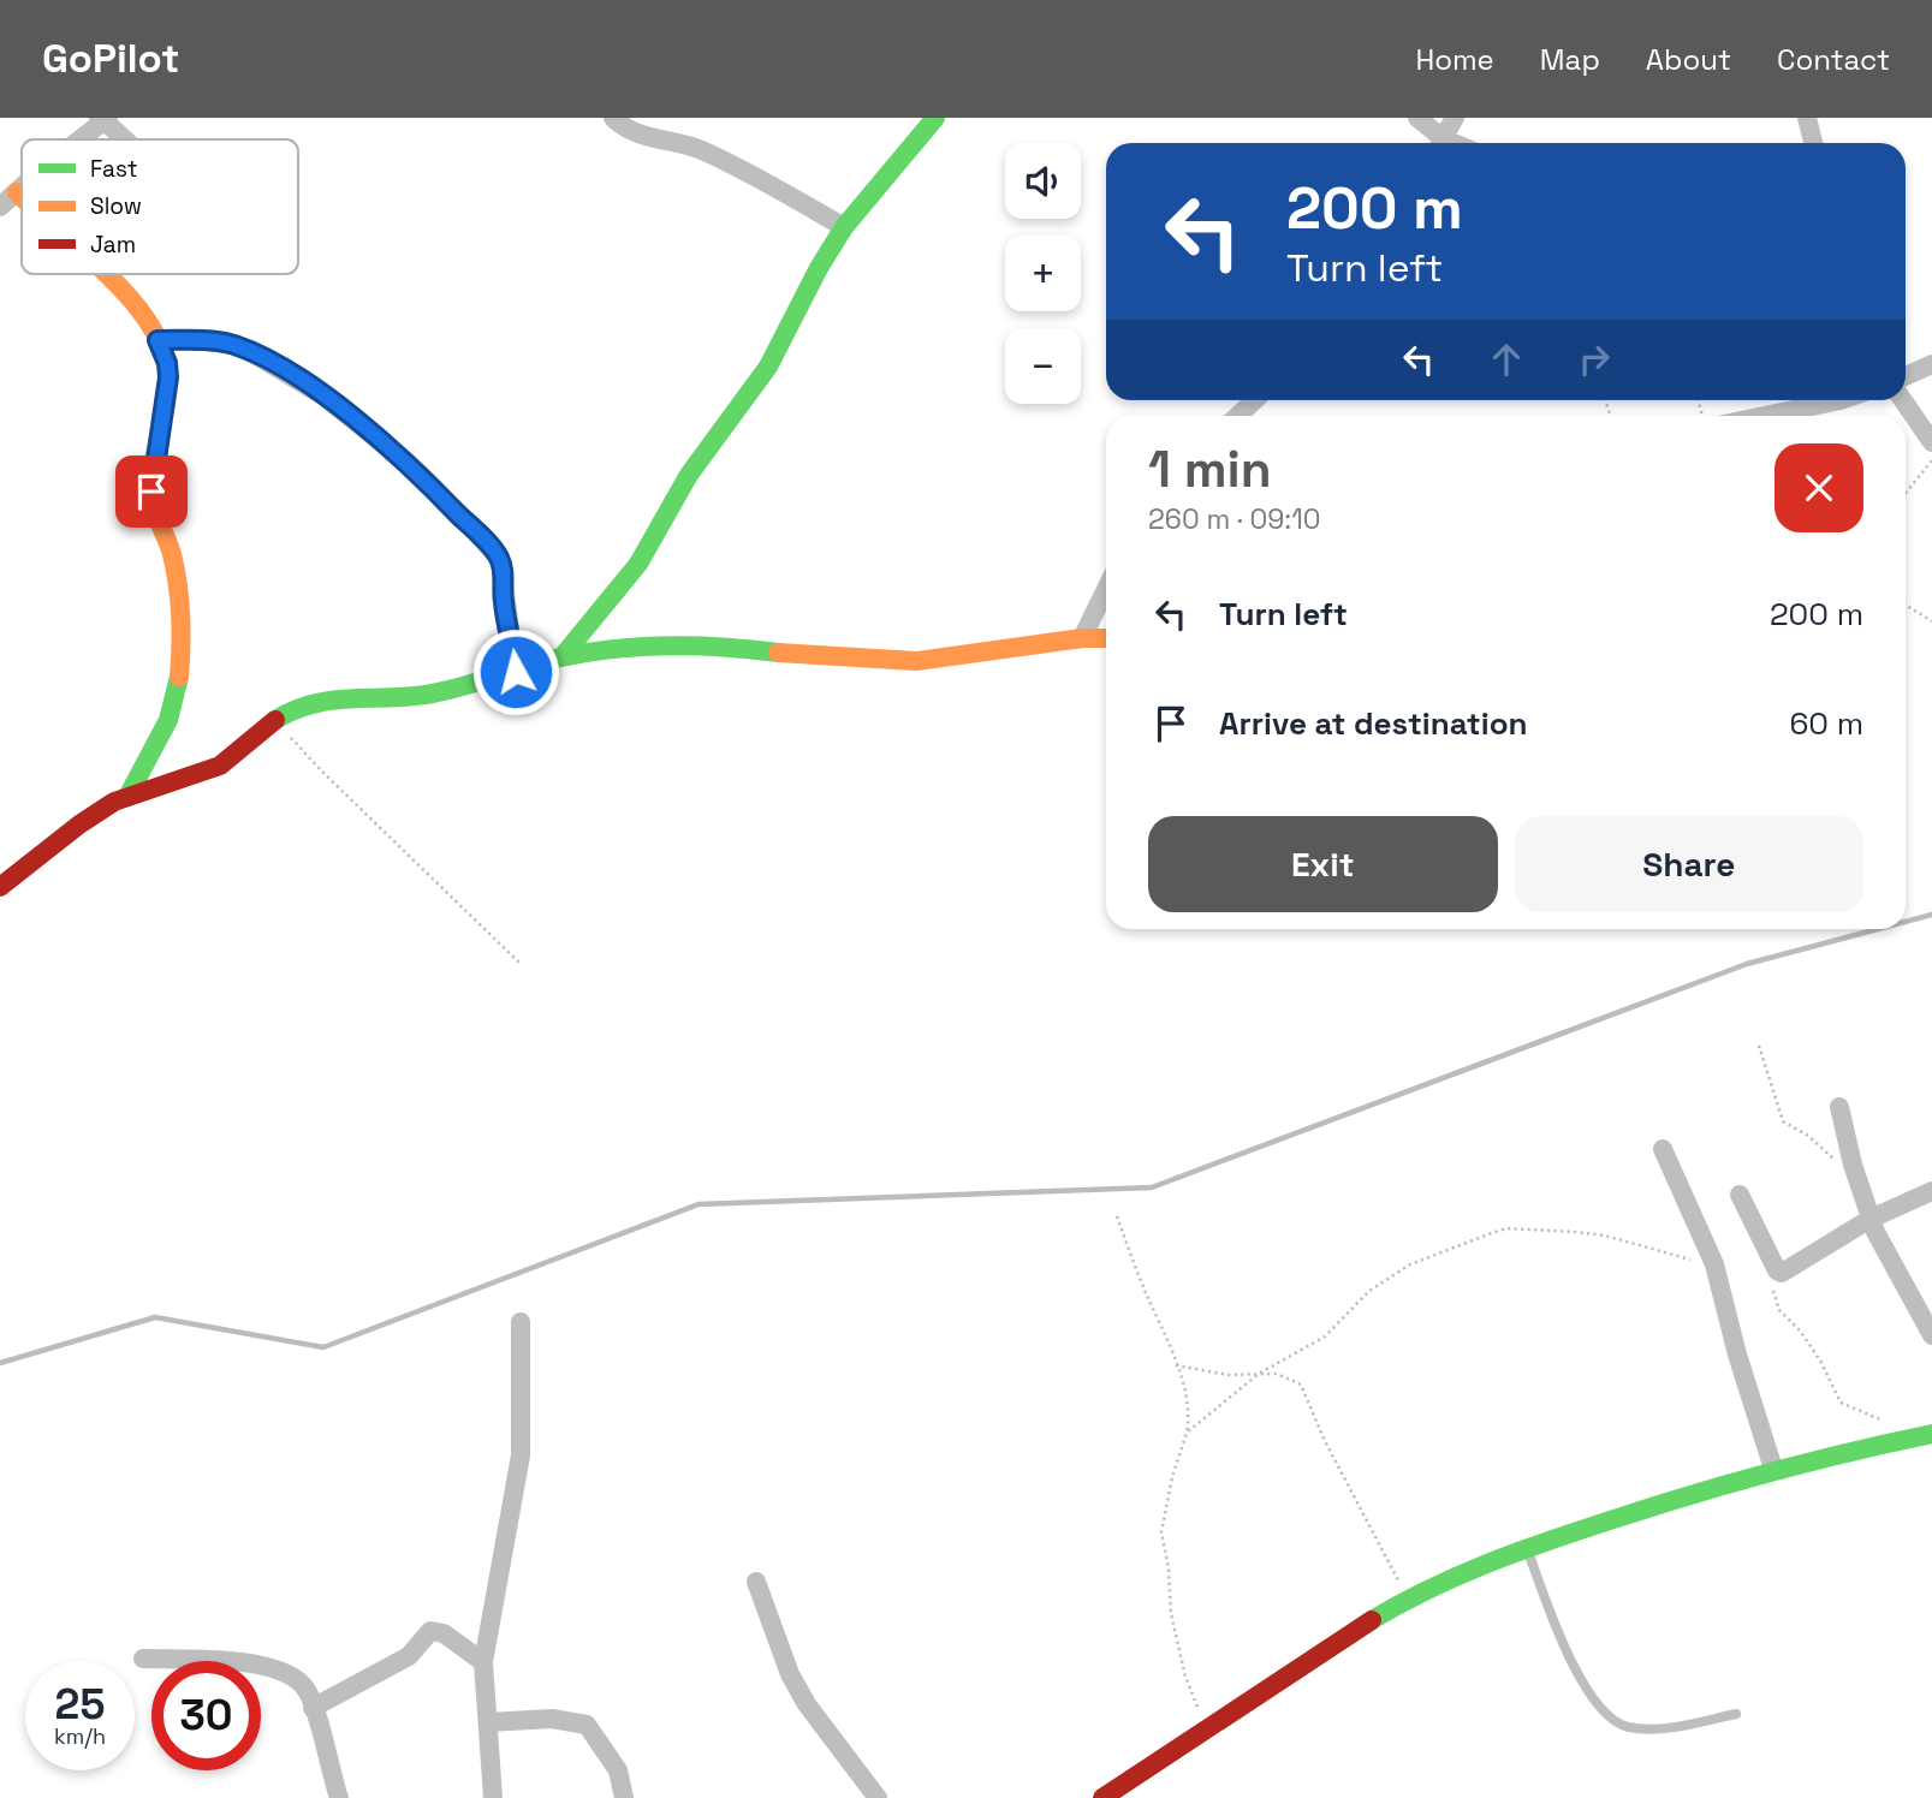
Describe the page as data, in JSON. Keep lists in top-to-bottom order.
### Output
{
  "legend": ["Fast", "Slow", "Jam"],
  "page": {
    "header": "GoPilot",
    "nav": [
      "Home",
      "Map",
      "About",
      "Contact"
    ],
    "map_buttons": ["+", "−"],
    "turn": ["200 m", "Turn left"],
    "heading": ["1 min", "260 m · 09:10"],
    "list": [
      {
        "name": "Turn left",
        "value": "200 m"
      },
      {
        "name": "Arrive at destination",
        "value": "60 m"
      }
    ],
    "buttons": ["Exit", "Share"],
    "speed": "25 km/h",
    "limit": "30"
  }
}
